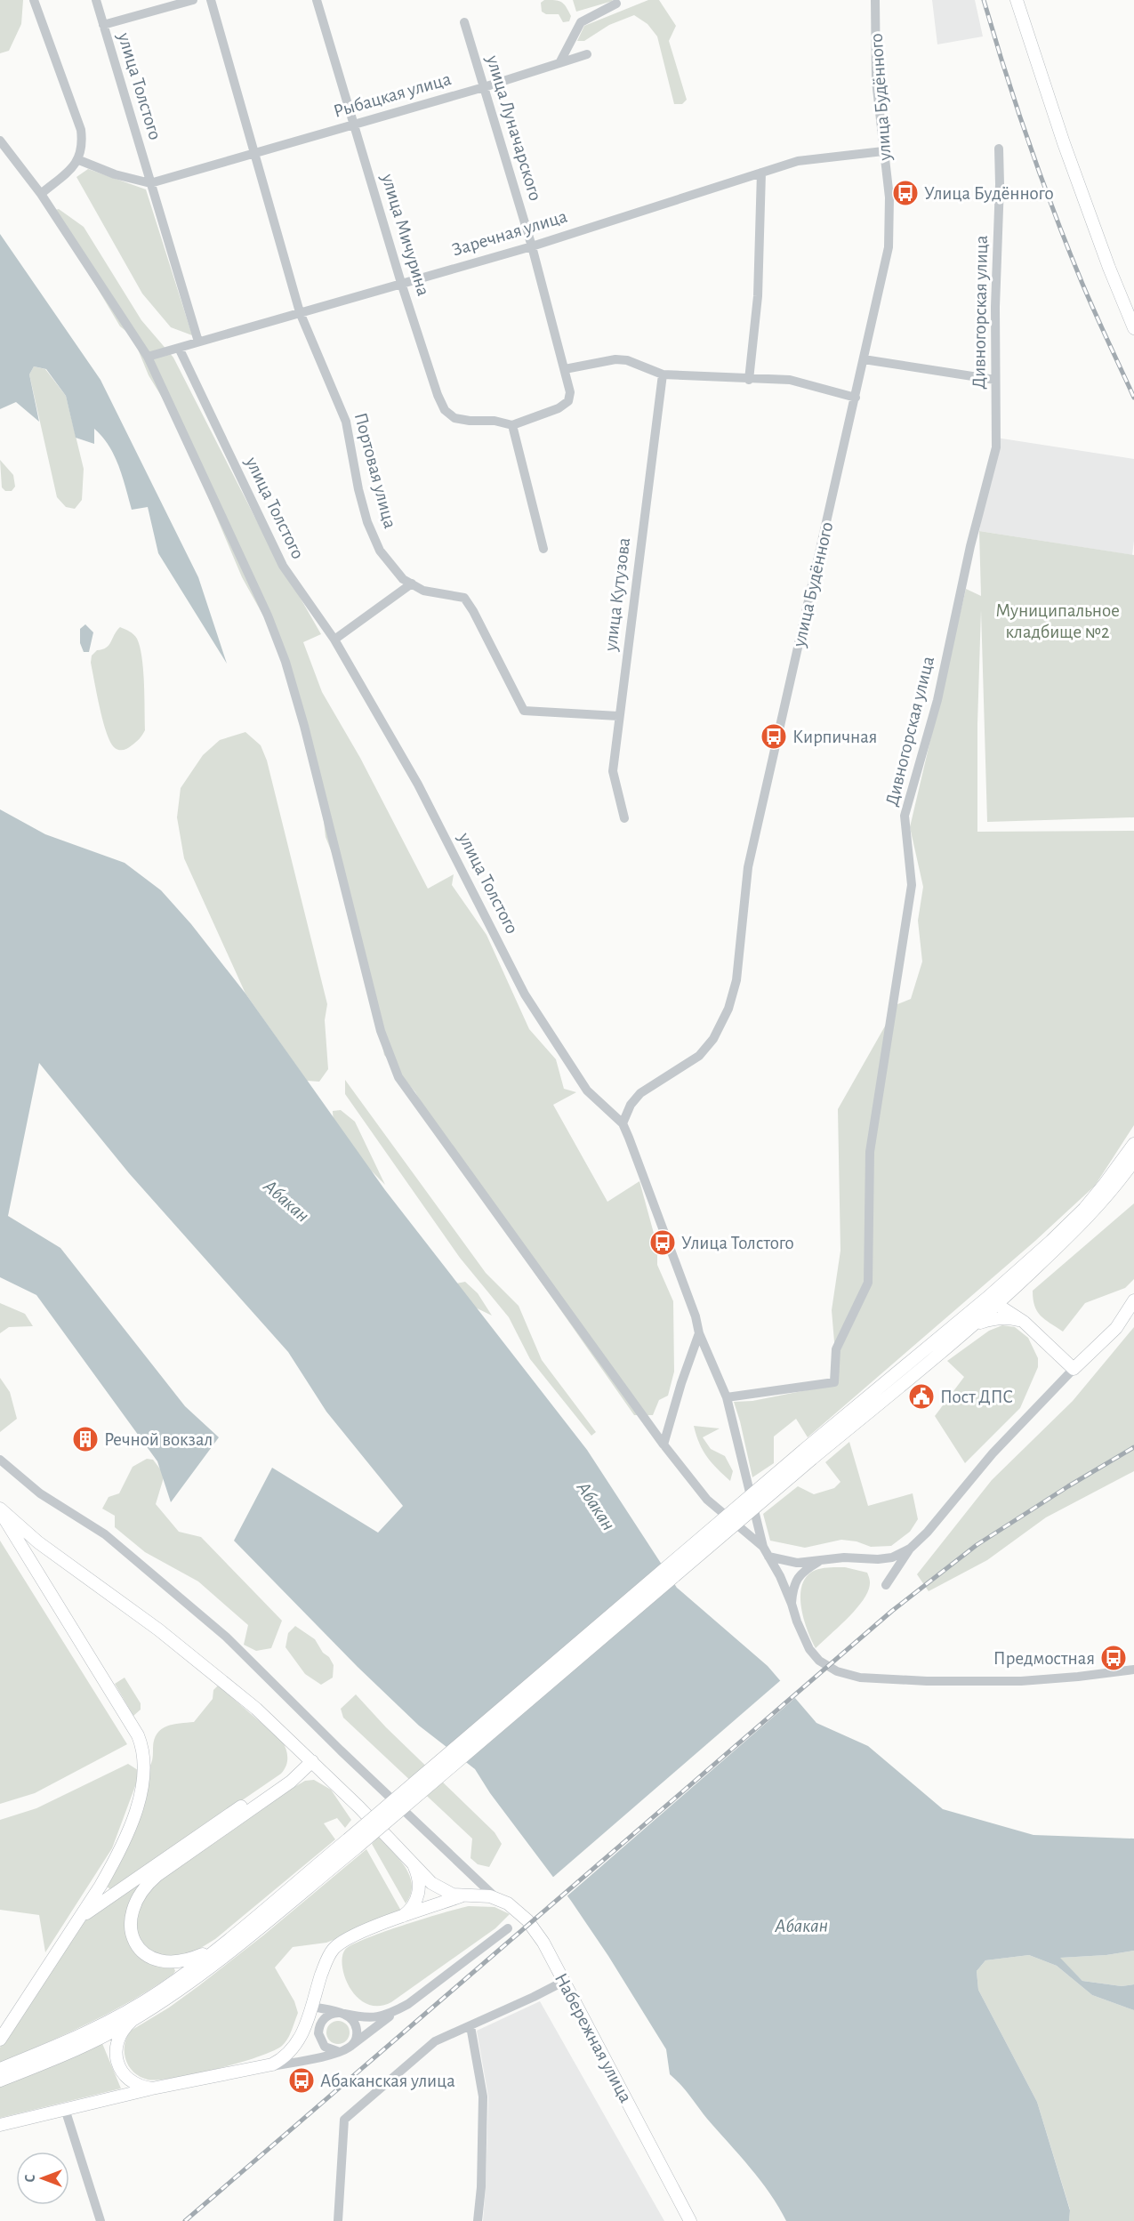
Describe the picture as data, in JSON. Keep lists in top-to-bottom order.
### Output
{
  "streets": {
    "main road": ["Набережная улица"],
    "street": [
      "улица Толстого",
      "Рыбацкая улица",
      "улица Будённого",
      "улица Луначарского",
      "Заречная улица",
      "улица Мичурина",
      "Дивногорская улица",
      "Портовая улица",
      "улица Кутузова"
    ]
  },
  "crossings": [
    ["улица Толстого", "Рыбацкая улица"],
    ["улица Толстого", "улица Будённого"],
    ["улица Толстого", "Заречная улица"],
    ["улица Толстого", "Дивногорская улица"],
    ["Рыбацкая улица", "улица Луначарского"],
    ["Рыбацкая улица", "улица Мичурина"],
    ["Рыбацкая улица", "Портовая улица"],
    ["улица Будённого", "Заречная улица"],
    ["улица Луначарского", "Заречная улица"],
    ["улица Луначарского", "улица Мичурина"],
    ["Заречная улица", "улица Мичурина"],
    ["Заречная улица", "Портовая улица"],
    ["Портовая улица", "улица Кутузова"]
  ],
  "water": ["Абакан"],
  "parks": ["Муниципальное кладбище №2"],
  "places": {
    "bus stop": [
      "Улица Будённого",
      "Кирпичная",
      "Улица Толстого",
      "Предмостная",
      "Абаканская улица"
    ],
    "public building": ["Пост ДПС"],
    "building": ["Речной вокзал"]
  },
  "north": "left"
}
